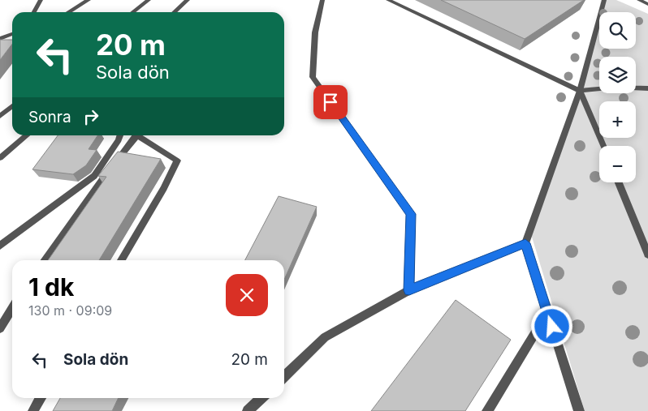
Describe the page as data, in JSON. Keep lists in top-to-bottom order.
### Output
{
  "page": {
    "map_buttons": ["+", "−"],
    "turn": ["20 m", "Sola dön"],
    "then": "Sonra",
    "heading": ["1 dk", "130 m · 09:09"],
    "list": [
      {
        "name": "Sola dön",
        "value": "20 m"
      }
    ]
  }
}
